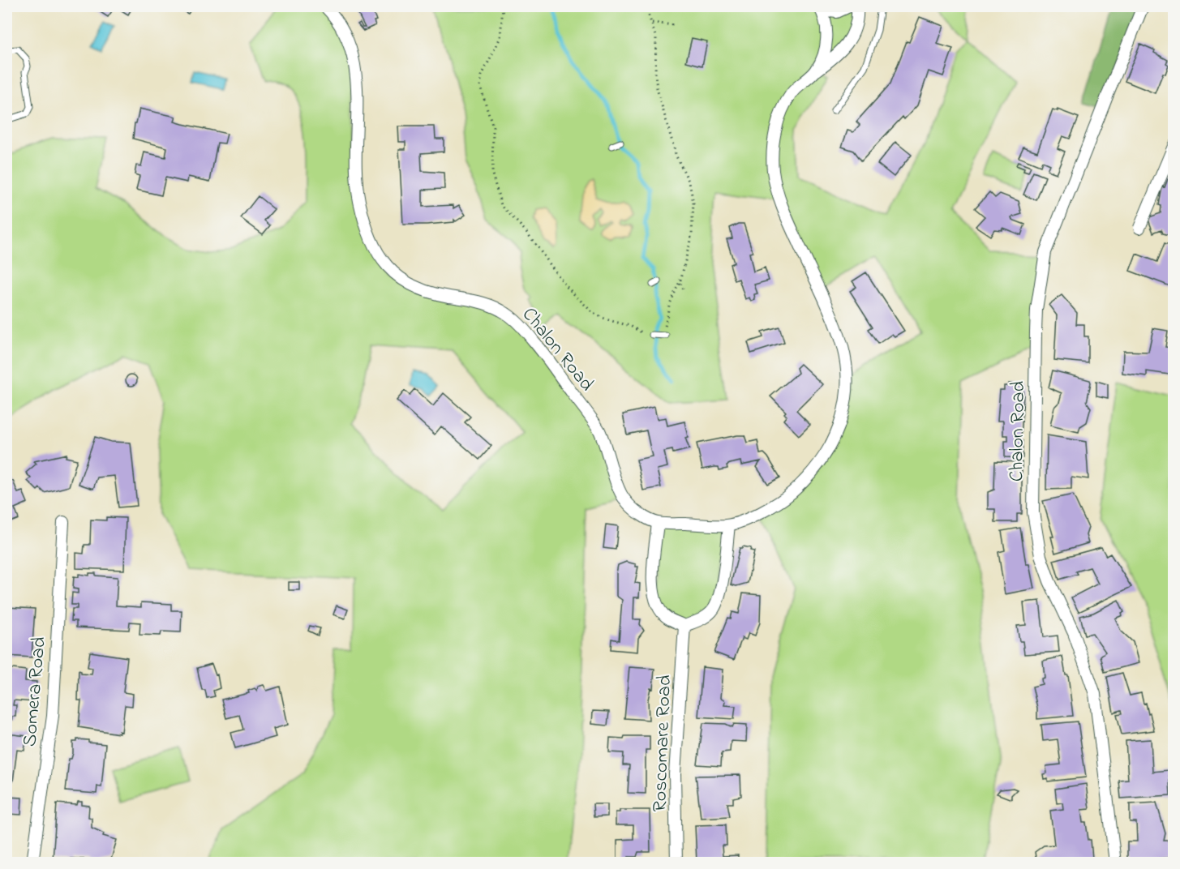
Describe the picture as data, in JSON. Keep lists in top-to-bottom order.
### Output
{
  "streets": {
    "street": ["Chalon Road", "Somera Road", "Roscomare Road"]
  }
}
